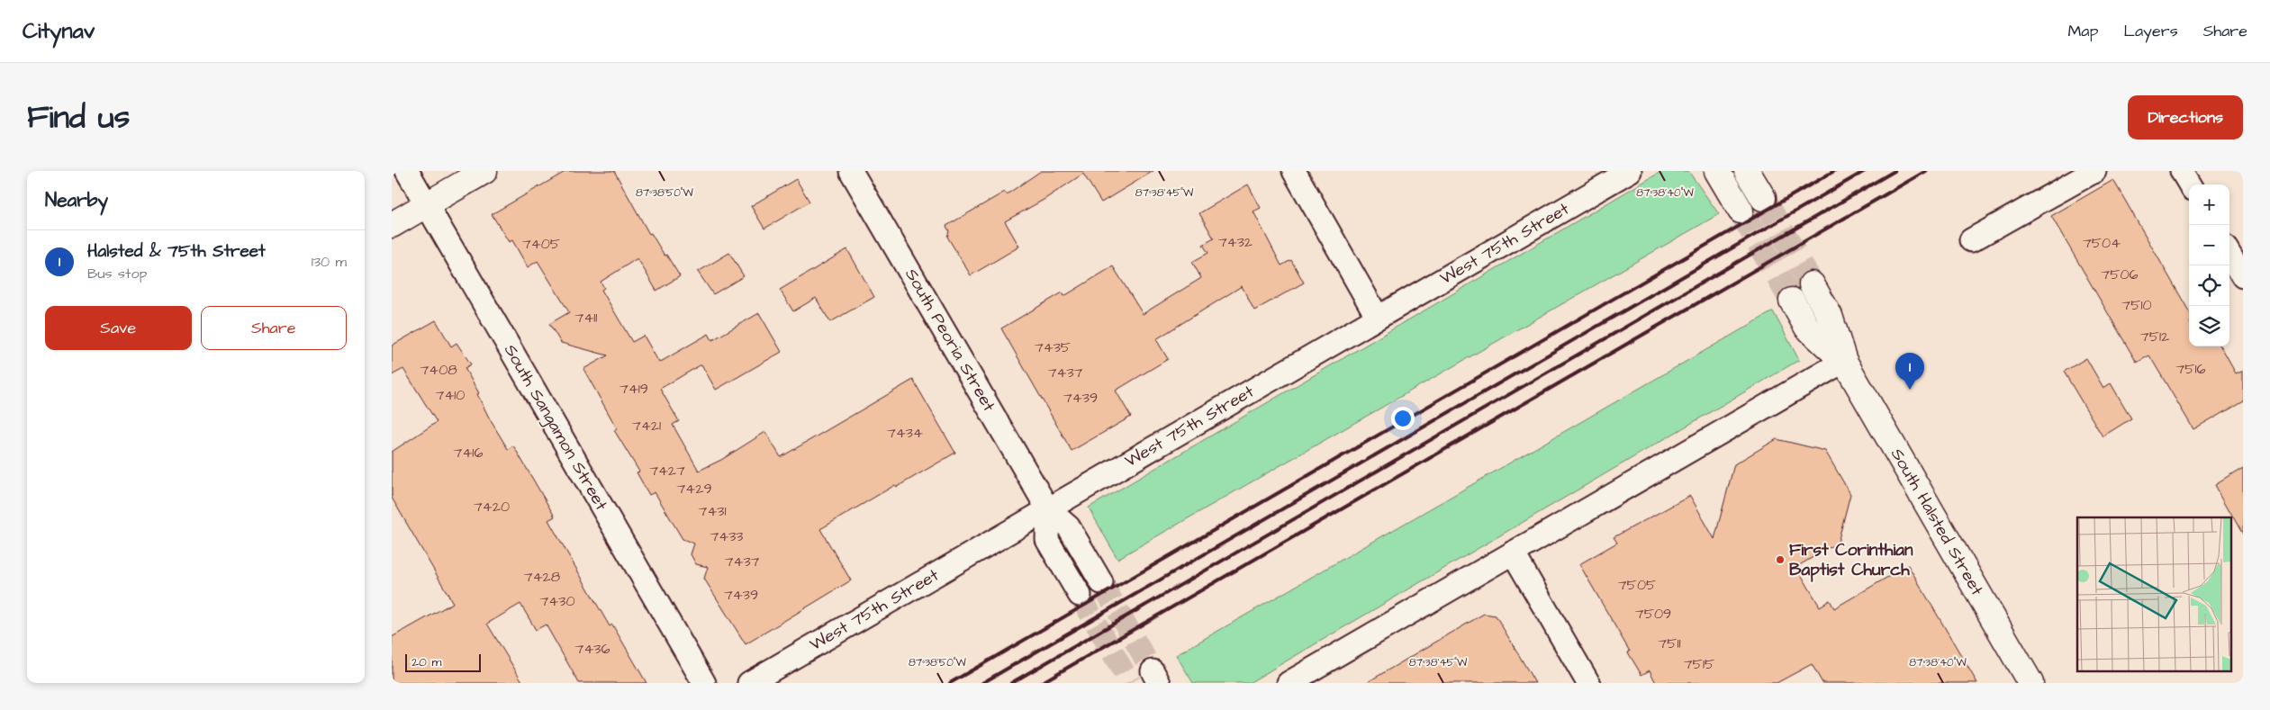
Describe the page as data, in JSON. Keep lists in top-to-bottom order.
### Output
{
  "streets": {
    "main road": ["South Halsted Street"],
    "street": ["West 75th Street", "South Peoria Street", "South Sangamon Street"]
  },
  "crossings": [
    ["West 75th Street", "South Peoria Street"]
  ],
  "places": ["First Corinthian Baptist Church"],
  "house_numbers": [
    "7432",
    "7504",
    "7405",
    "7506",
    "7510",
    "7411",
    "7512",
    "7435",
    "7516",
    "7408",
    "7437",
    "7419",
    "7410",
    "7439",
    "7421",
    "7434",
    "7416",
    "7427",
    "7429",
    "7420",
    "7431",
    "7433",
    "7437",
    "7428",
    "7505",
    "7439",
    "7430",
    "7509",
    "7511",
    "7436",
    "7515"
  ],
  "scale_bar": "20 m",
  "page": {
    "header": "Citynav",
    "nav": ["Map", "Layers", "Share"],
    "title": "Find us",
    "buttons": [
      "Directions",
      ["Save", "Share"]
    ],
    "heading": "Nearby",
    "map_buttons": ["+", "−"],
    "list": [
      {
        "mark": "1",
        "name": "Halsted & 75th Street",
        "note": "Bus stop",
        "value": "130 m"
      }
    ],
    "pins": "1",
    "scale": "20 m"
  },
  "coordinates": ["87°38'50\"W", "87°38'45\"W", "87°38'40\"W"]
}
